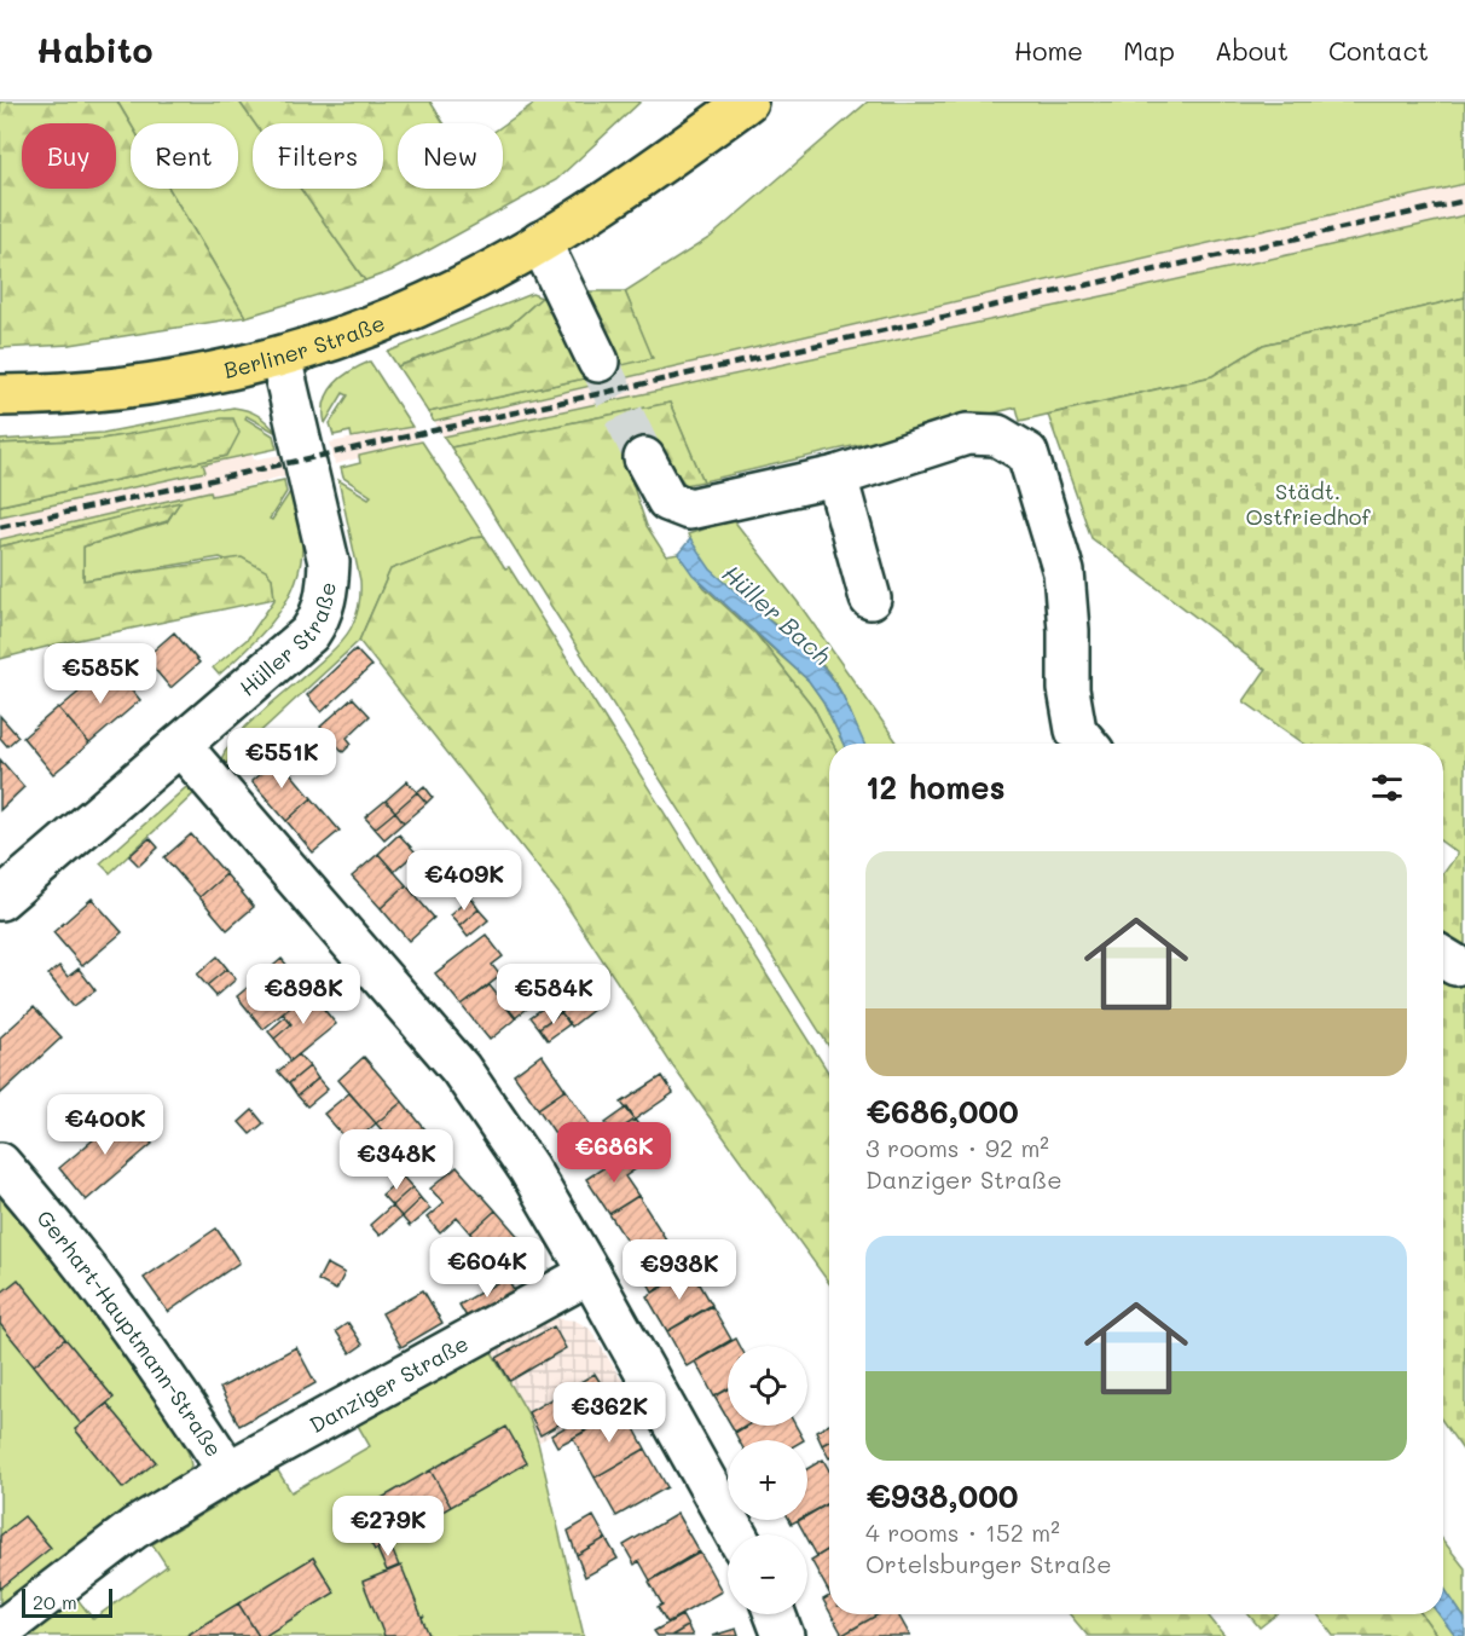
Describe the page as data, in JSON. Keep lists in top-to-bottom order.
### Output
{
  "streets": {
    "main road": ["Berliner Straße"],
    "street": ["Hüller Straße", "Gerhart-Hauptmann-Straße", "Danziger Straße"]
  },
  "crossings": [
    ["Berliner Straße", "Hüller Straße"],
    ["Gerhart-Hauptmann-Straße", "Danziger Straße"]
  ],
  "water": ["Hüller Bach"],
  "parks": ["Städt. Ostfriedhof"],
  "scale_bar": "20 m",
  "page": {
    "header": "Habito",
    "nav": [
      "Home",
      "Map",
      "About",
      "Contact"
    ],
    "chip": [
      "Buy",
      "Rent",
      "Filters",
      "New"
    ],
    "price": [
      "€585K",
      "€551K",
      "€409K",
      "€898K",
      "€584K",
      "€400K",
      "€686K",
      "€348K",
      "€604K",
      "€938K",
      "€362K",
      "€279K"
    ],
    "heading": "12 homes",
    "list": [
      {
        "name": "€686,000",
        "note": "3 rooms · 92 m² · Danziger Straße"
      },
      {
        "name": "€938,000",
        "note": "4 rooms · 152 m² · Ortelsburger Straße"
      }
    ],
    "map_buttons": ["+", "−"],
    "scale": "20 m"
  }
}
